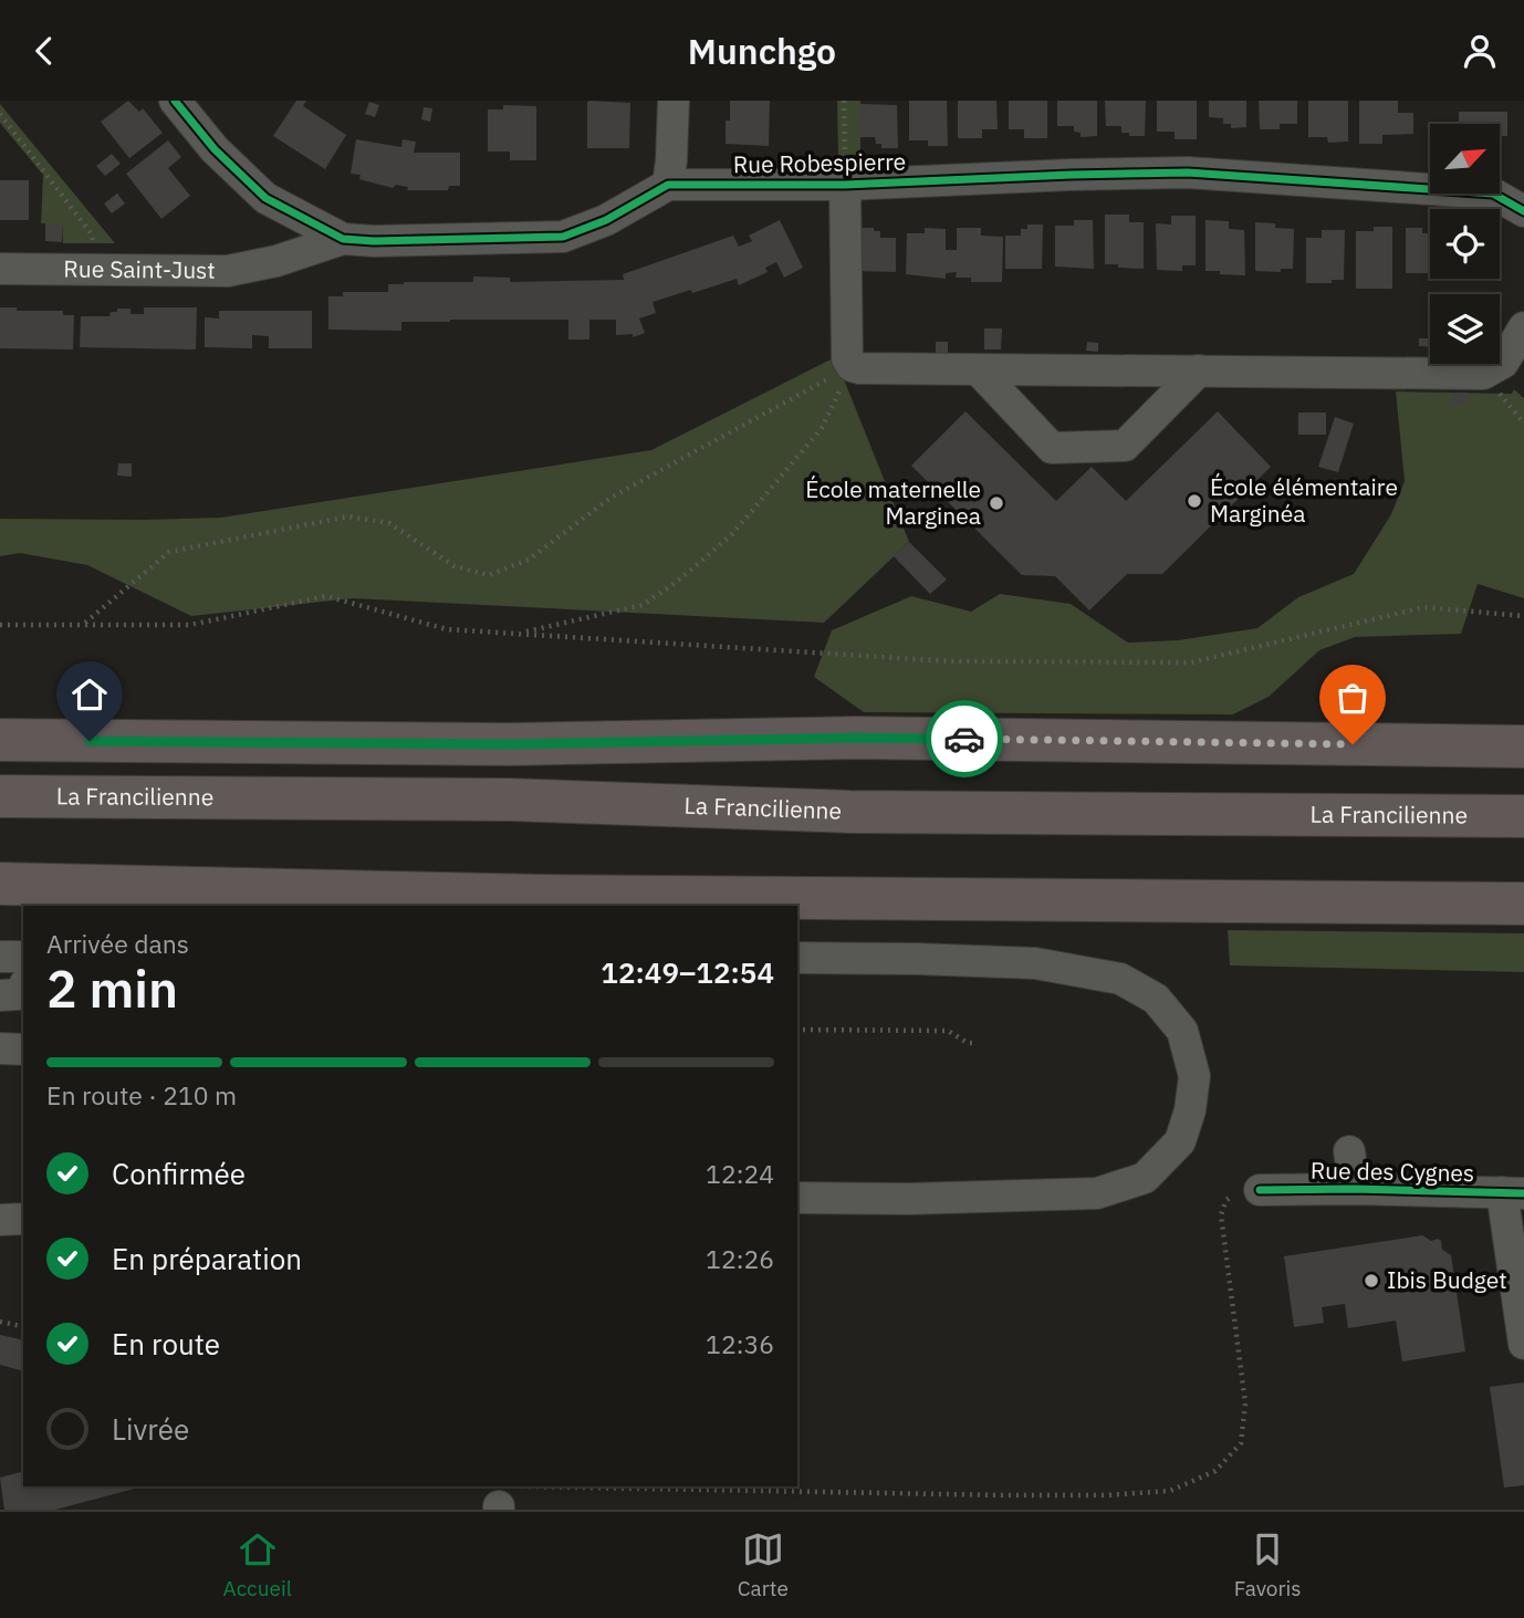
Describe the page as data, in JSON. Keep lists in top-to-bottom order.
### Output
{
  "streets": {
    "highway": ["La Francilienne"],
    "street": ["Rue Robespierre", "Rue Saint-Just", "Rue des Cygnes"]
  },
  "crossings": [
    ["Rue Robespierre", "Rue Saint-Just"]
  ],
  "places": ["École élémentaire Marginéa", "École maternelle Marginea", "Ibis Budget"],
  "north": "top right",
  "page": {
    "header": "Munchgo",
    "heading": ["2 min", "Arrivée dans", "12:49–12:54"],
    "bar": "En route · 210 m",
    "list": [
      ["Confirmée", "12:24"],
      ["En préparation", "12:26"],
      ["En route", "12:36"],
      "Livrée"
    ],
    "tabs": ["Accueil", "Carte", "Favoris"]
  }
}
